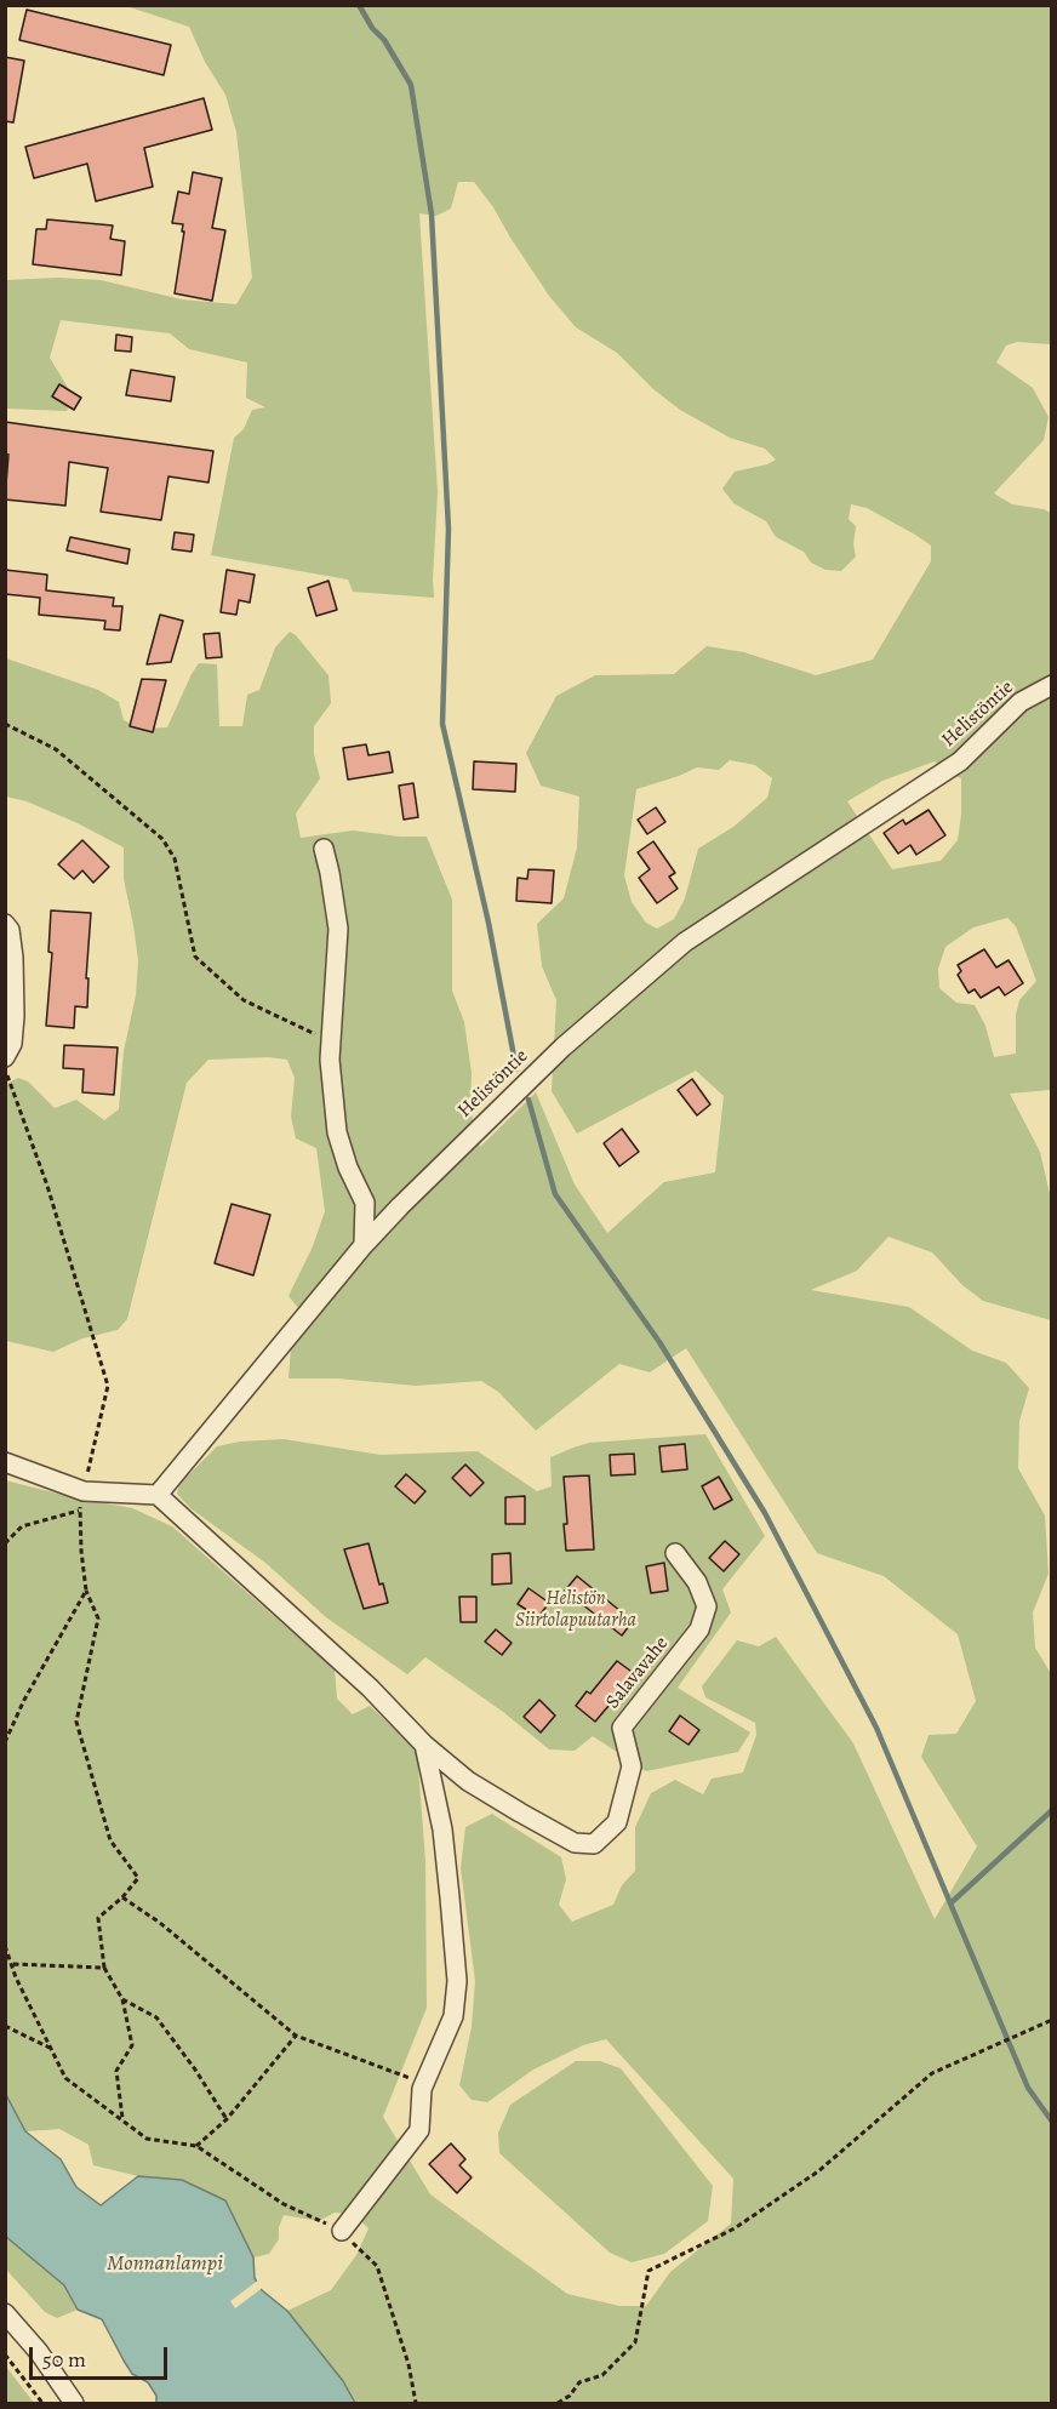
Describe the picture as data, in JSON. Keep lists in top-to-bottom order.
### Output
{
  "streets": {
    "street": ["Helistöntie", "Salavavahe"]
  },
  "water": ["Monnanlampi"],
  "parks": ["Helistön Siirtolapuutarha"],
  "scale_bar": "50 m"
}
